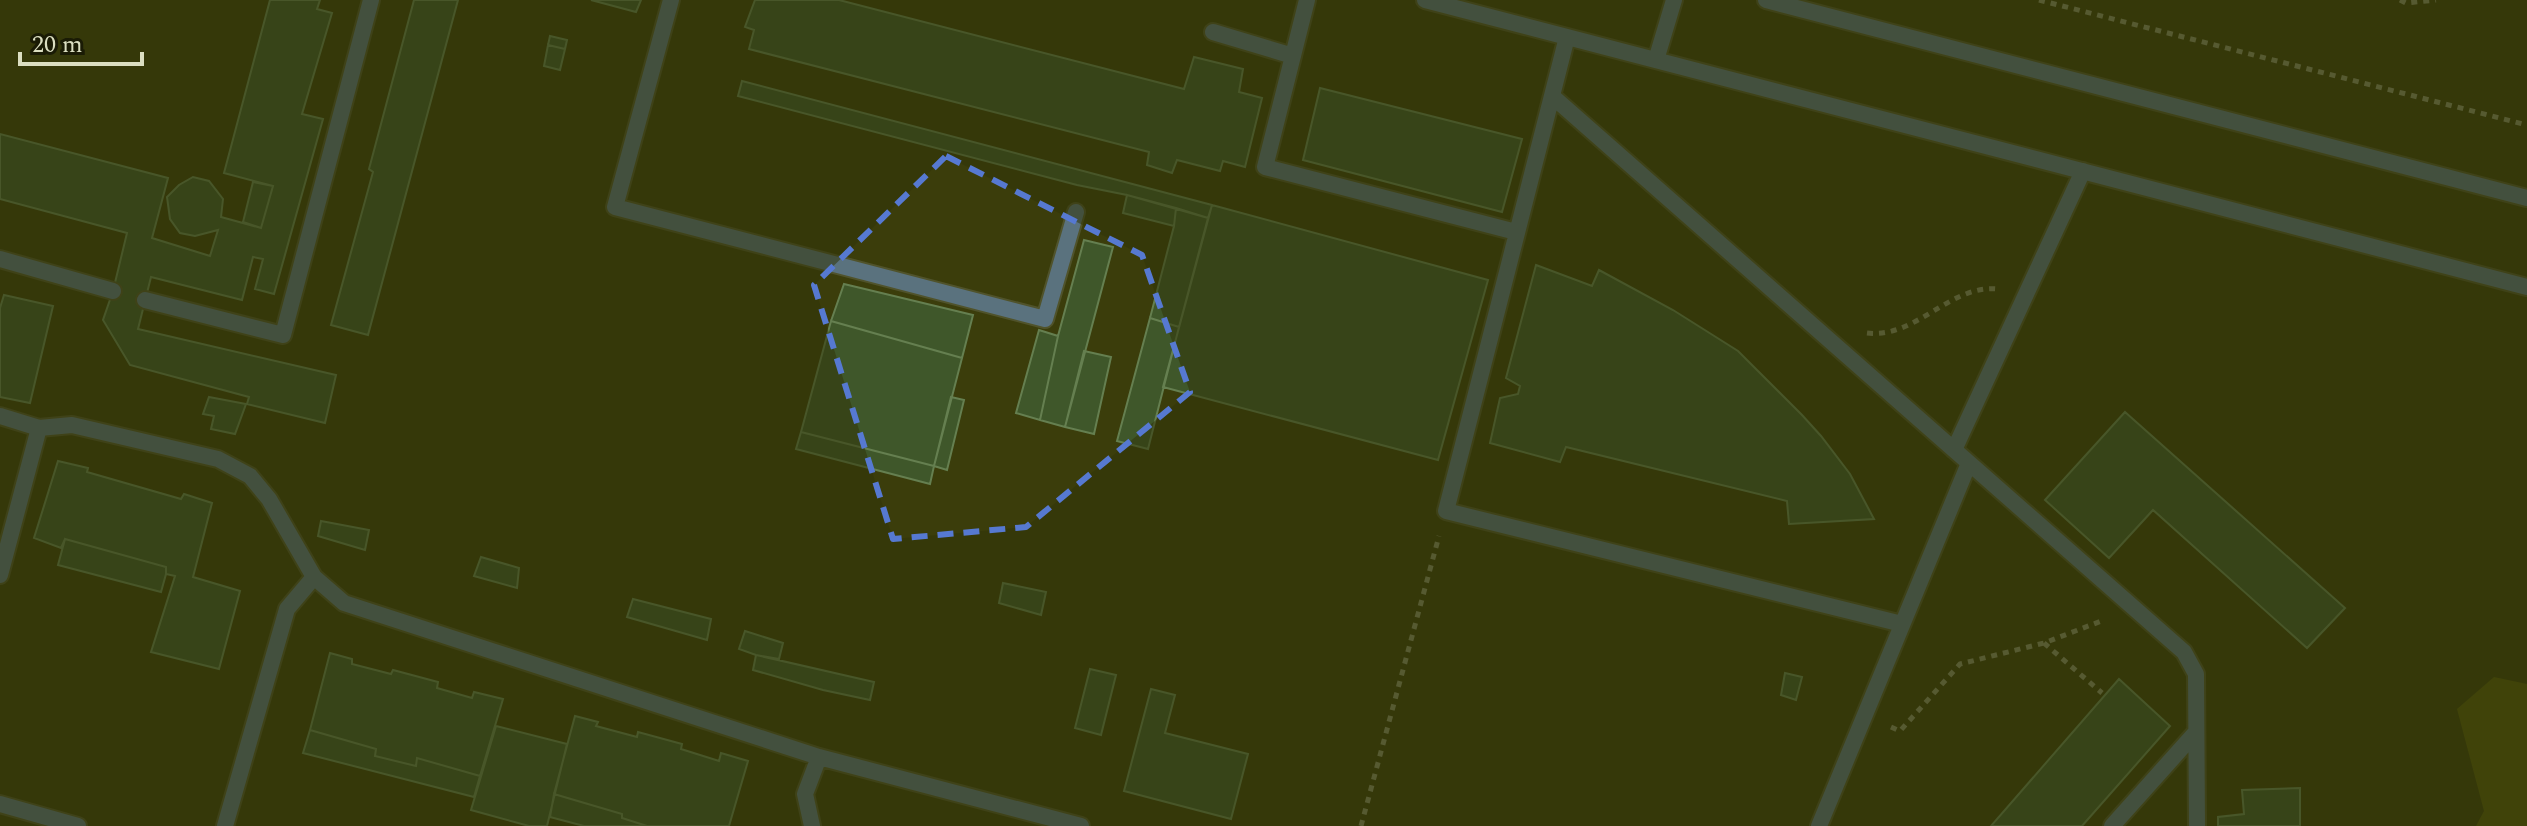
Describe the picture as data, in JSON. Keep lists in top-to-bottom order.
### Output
{
  "scale_bar": "20 m"
}
